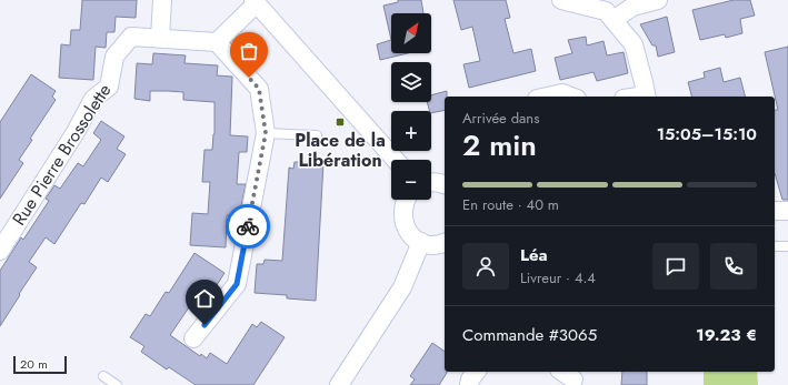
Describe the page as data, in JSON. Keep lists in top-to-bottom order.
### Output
{
  "streets": {
    "street": ["Rue Pierre Brossolette"]
  },
  "places": {
    "transit": ["Place de la Libération"]
  },
  "scale_bar": "20 m",
  "north": "top right",
  "page": {
    "map_buttons": ["+", "−"],
    "heading": ["2 min", "Arrivée dans", "15:05–15:10"],
    "panel": [
      "Léa",
      "Livreur · 4.4",
      "Commande #3065",
      "19.23 €"
    ],
    "bar": "En route · 40 m",
    "scale": "20 m"
  }
}
